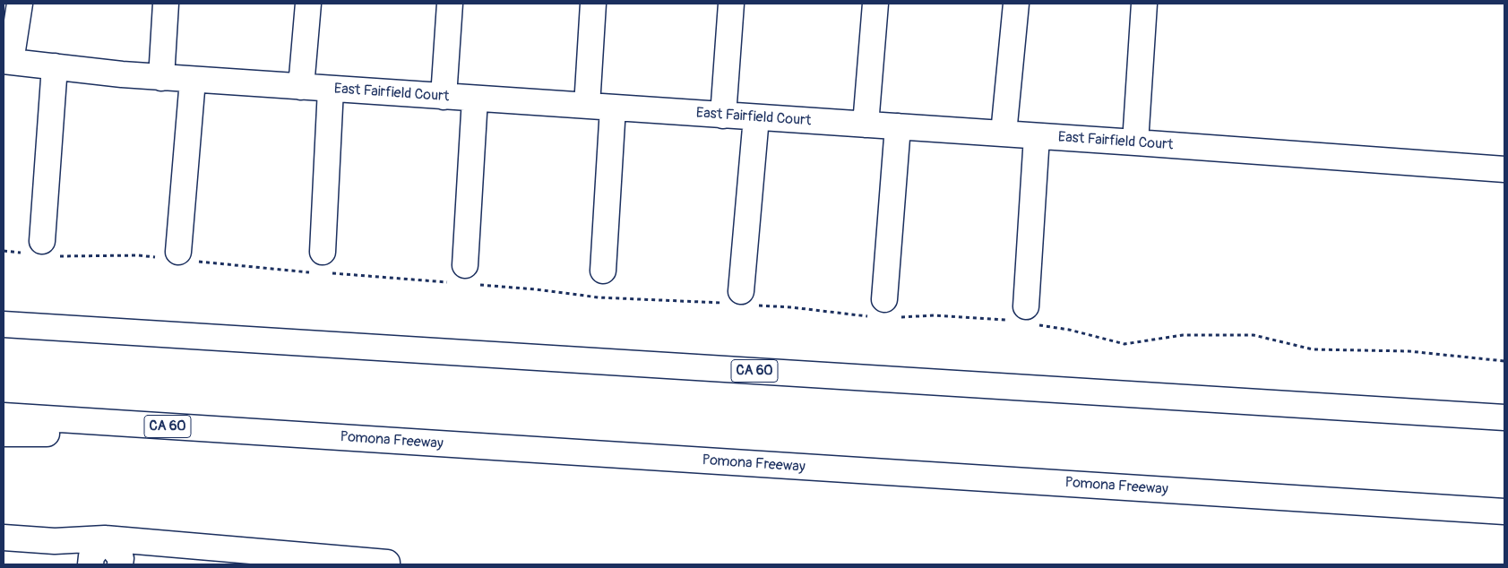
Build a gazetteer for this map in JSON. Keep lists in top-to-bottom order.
{
  "streets": {
    "main road": ["East Fairfield Court", "CA 60", "Pomona Freeway"]
  }
}
